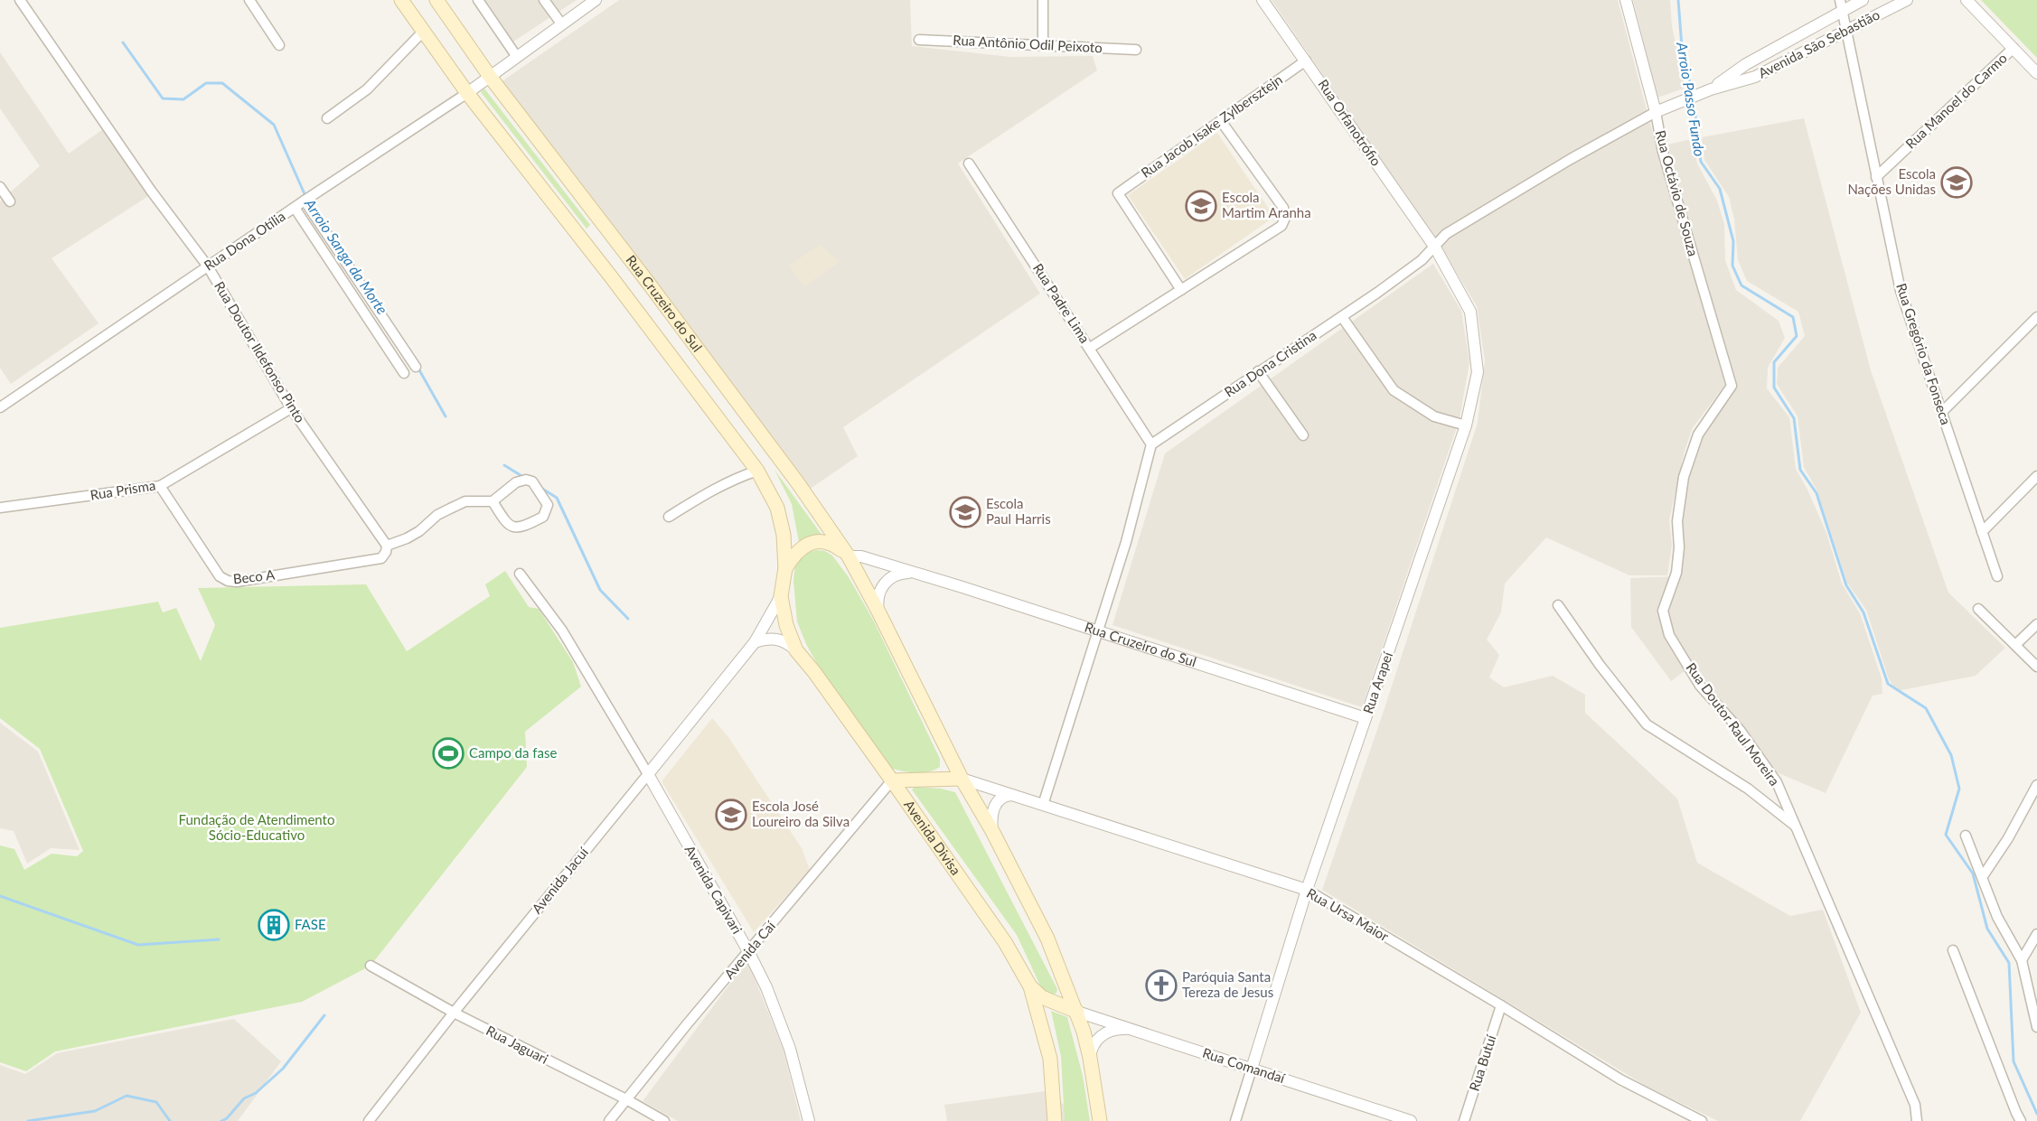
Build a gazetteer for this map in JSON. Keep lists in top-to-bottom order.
{
  "streets": {
    "main road": ["Rua Cruzeiro do Sul", "Avenida Divisa"],
    "street": [
      "Rua Antônio Odil Peixoto",
      "Avenida São Sebastião",
      "Rua Manoel do Carmo",
      "Rua Orfanotrófio",
      "Rua Jacob Isake Zylbersztejn",
      "Rua Octávio de Souza",
      "Rua Dona Otília",
      "Rua Padre Lima",
      "Rua Doutor Ildefonso Pinto",
      "Rua Gregório da Fonseca",
      "Rua Dona Cristina",
      "Rua Prisma",
      "Beco A",
      "Rua Arapeí",
      "Rua Doutor Raul Moreira",
      "Avenida Jacuí",
      "Avenida Capivari",
      "Rua Ursa Maior",
      "Avenida Caí",
      "Rua Jaguari",
      "Rua Butuí",
      "Rua Comandaí"
    ]
  },
  "crossings": [
    ["Avenida São Sebastião", "Rua Gregório da Fonseca"],
    ["Avenida São Sebastião", "Rua Dona Cristina"],
    ["Rua Manoel do Carmo", "Rua Gregório da Fonseca"],
    ["Rua Orfanotrófio", "Rua Jacob Isake Zylbersztejn"],
    ["Rua Orfanotrófio", "Rua Dona Cristina"],
    ["Rua Orfanotrófio", "Rua Arapeí"],
    ["Rua Octávio de Souza", "Rua Dona Cristina"],
    ["Rua Octávio de Souza", "Rua Doutor Raul Moreira"],
    ["Rua Dona Otília", "Rua Cruzeiro do Sul"],
    ["Rua Dona Otília", "Rua Doutor Ildefonso Pinto"],
    ["Rua Padre Lima", "Rua Dona Cristina"],
    ["Rua Cruzeiro do Sul", "Rua Arapeí"],
    ["Rua Cruzeiro do Sul", "Avenida Divisa"],
    ["Rua Doutor Ildefonso Pinto", "Rua Prisma"],
    ["Rua Doutor Ildefonso Pinto", "Beco A"],
    ["Rua Dona Cristina", "Rua Arapeí"],
    ["Rua Prisma", "Beco A"],
    ["Rua Arapeí", "Rua Ursa Maior"],
    ["Rua Arapeí", "Rua Comandaí"],
    ["Avenida Divisa", "Avenida Jacuí"],
    ["Avenida Divisa", "Avenida Caí"],
    ["Avenida Jacuí", "Avenida Capivari"],
    ["Avenida Jacuí", "Rua Jaguari"],
    ["Avenida Capivari", "Avenida Caí"],
    ["Rua Ursa Maior", "Rua Butuí"],
    ["Avenida Caí", "Rua Jaguari"]
  ],
  "water": ["Arroio Passo Fundo", "Arroio Sanga da Morte"],
  "parks": ["Fundação de Atendimento Sócio-Educativo"],
  "places": {
    "school or university": [
      "Escola Nações Unidas",
      "Escola Martim Aranha",
      "Escola Paul Harris",
      "Escola José Loureiro da Silva"
    ],
    "sports": ["Campo da fase"],
    "building": ["FASE"],
    "church": ["Paróquia Santa Tereza de Jesus"]
  }
}
